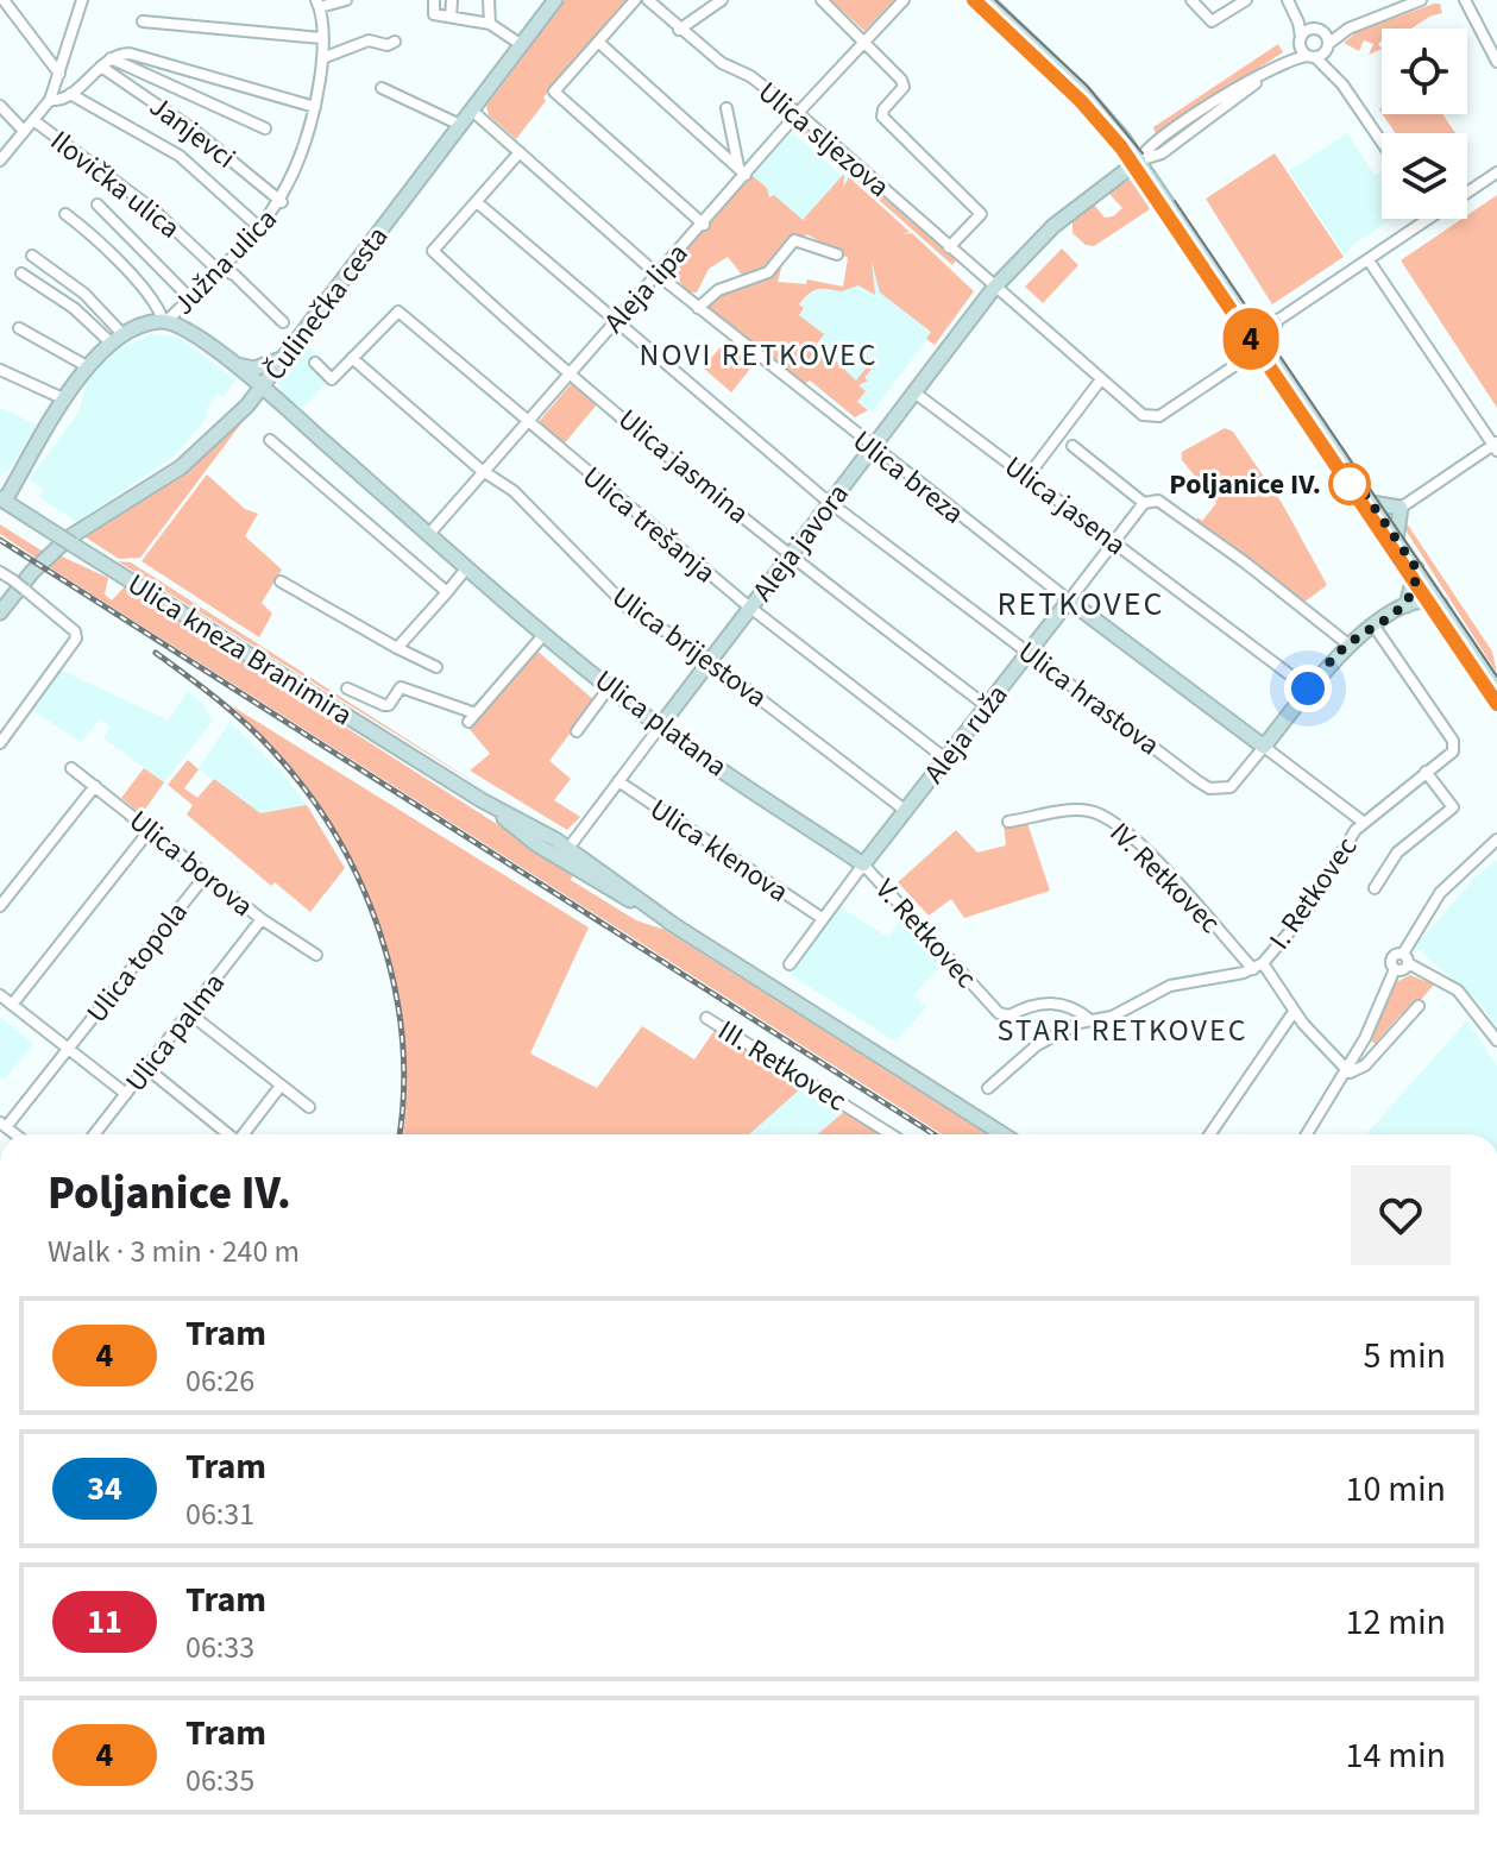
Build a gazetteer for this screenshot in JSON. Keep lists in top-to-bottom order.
{
  "streets": {
    "main road": [
      "Južna ulica",
      "Čulinečka cesta",
      "Ulica breza",
      "Aleja javora",
      "Ulica kneza Branimira",
      "Ulica platana",
      "Aleja ruža"
    ],
    "street": [
      "Janjevci",
      "Ulica sljezova",
      "Ilovička ulica",
      "Aleja lipa",
      "Ulica jasmina",
      "Ulica jasena",
      "Ulica trešanja",
      "Ulica brijestova",
      "Ulica hrastova",
      "Ulica klenova",
      "Ulica borova",
      "IV. Retkovec",
      "I. Retkovec",
      "V. Retkovec",
      "Ulica topola",
      "Ulica palma",
      "III. Retkovec"
    ]
  },
  "crossings": [
    ["Janjevci", "Južna ulica"],
    ["Ulica sljezova", "Aleja lipa"],
    ["Ulica sljezova", "Aleja javora"],
    ["Ilovička ulica", "Južna ulica"],
    ["Južna ulica", "Čulinečka cesta"],
    ["Južna ulica", "Ulica kneza Branimira"],
    ["Aleja lipa", "Ulica jasmina"],
    ["Aleja lipa", "Ulica breza"],
    ["Aleja lipa", "Ulica trešanja"],
    ["Aleja lipa", "Ulica brijestova"],
    ["Aleja lipa", "Ulica hrastova"],
    ["Aleja lipa", "Ulica platana"],
    ["Čulinečka cesta", "Ulica breza"],
    ["Čulinečka cesta", "Ulica platana"],
    ["Ulica jasmina", "Aleja javora"],
    ["Ulica jasmina", "Ulica hrastova"],
    ["Ulica jasmina", "Aleja ruža"],
    ["Ulica breza", "Aleja javora"],
    ["Ulica breza", "Ulica hrastova"],
    ["Ulica breza", "Aleja ruža"],
    ["Ulica breza", "I. Retkovec"],
    ["Ulica jasena", "Aleja javora"],
    ["Ulica jasena", "Aleja ruža"],
    ["Ulica trešanja", "Aleja javora"],
    ["Ulica trešanja", "Ulica brijestova"],
    ["Ulica trešanja", "Aleja ruža"],
    ["Aleja javora", "Ulica brijestova"],
    ["Aleja javora", "Ulica kneza Branimira"],
    ["Aleja javora", "Ulica hrastova"],
    ["Aleja javora", "Ulica platana"],
    ["Aleja javora", "Ulica klenova"],
    ["Ulica brijestova", "Aleja ruža"],
    ["Ulica hrastova", "Aleja ruža"],
    ["Ulica platana", "Aleja ruža"],
    ["Ulica platana", "V. Retkovec"],
    ["Aleja ruža", "Ulica klenova"],
    ["Aleja ruža", "V. Retkovec"],
    ["Ulica borova", "Ulica topola"],
    ["Ulica borova", "Ulica palma"],
    ["IV. Retkovec", "I. Retkovec"],
    ["I. Retkovec", "V. Retkovec"]
  ],
  "districts": ["NOVI RETKOVEC", "RETKOVEC", "STARI RETKOVEC"],
  "places": ["Poljanice IV."],
  "lines": ["tram line 4"],
  "page": {
    "on_map": "4",
    "heading": ["Poljanice IV.", "Walk · 3 min · 240 m"],
    "list": [
      {
        "mark": "4",
        "name": "Tram",
        "note": "06:26",
        "value": "5 min"
      },
      {
        "mark": "34",
        "name": "Tram",
        "note": "06:31",
        "value": "10 min"
      },
      {
        "mark": "11",
        "name": "Tram",
        "note": "06:33",
        "value": "12 min"
      },
      {
        "mark": "4",
        "name": "Tram",
        "note": "06:35",
        "value": "14 min"
      }
    ]
  }
}
